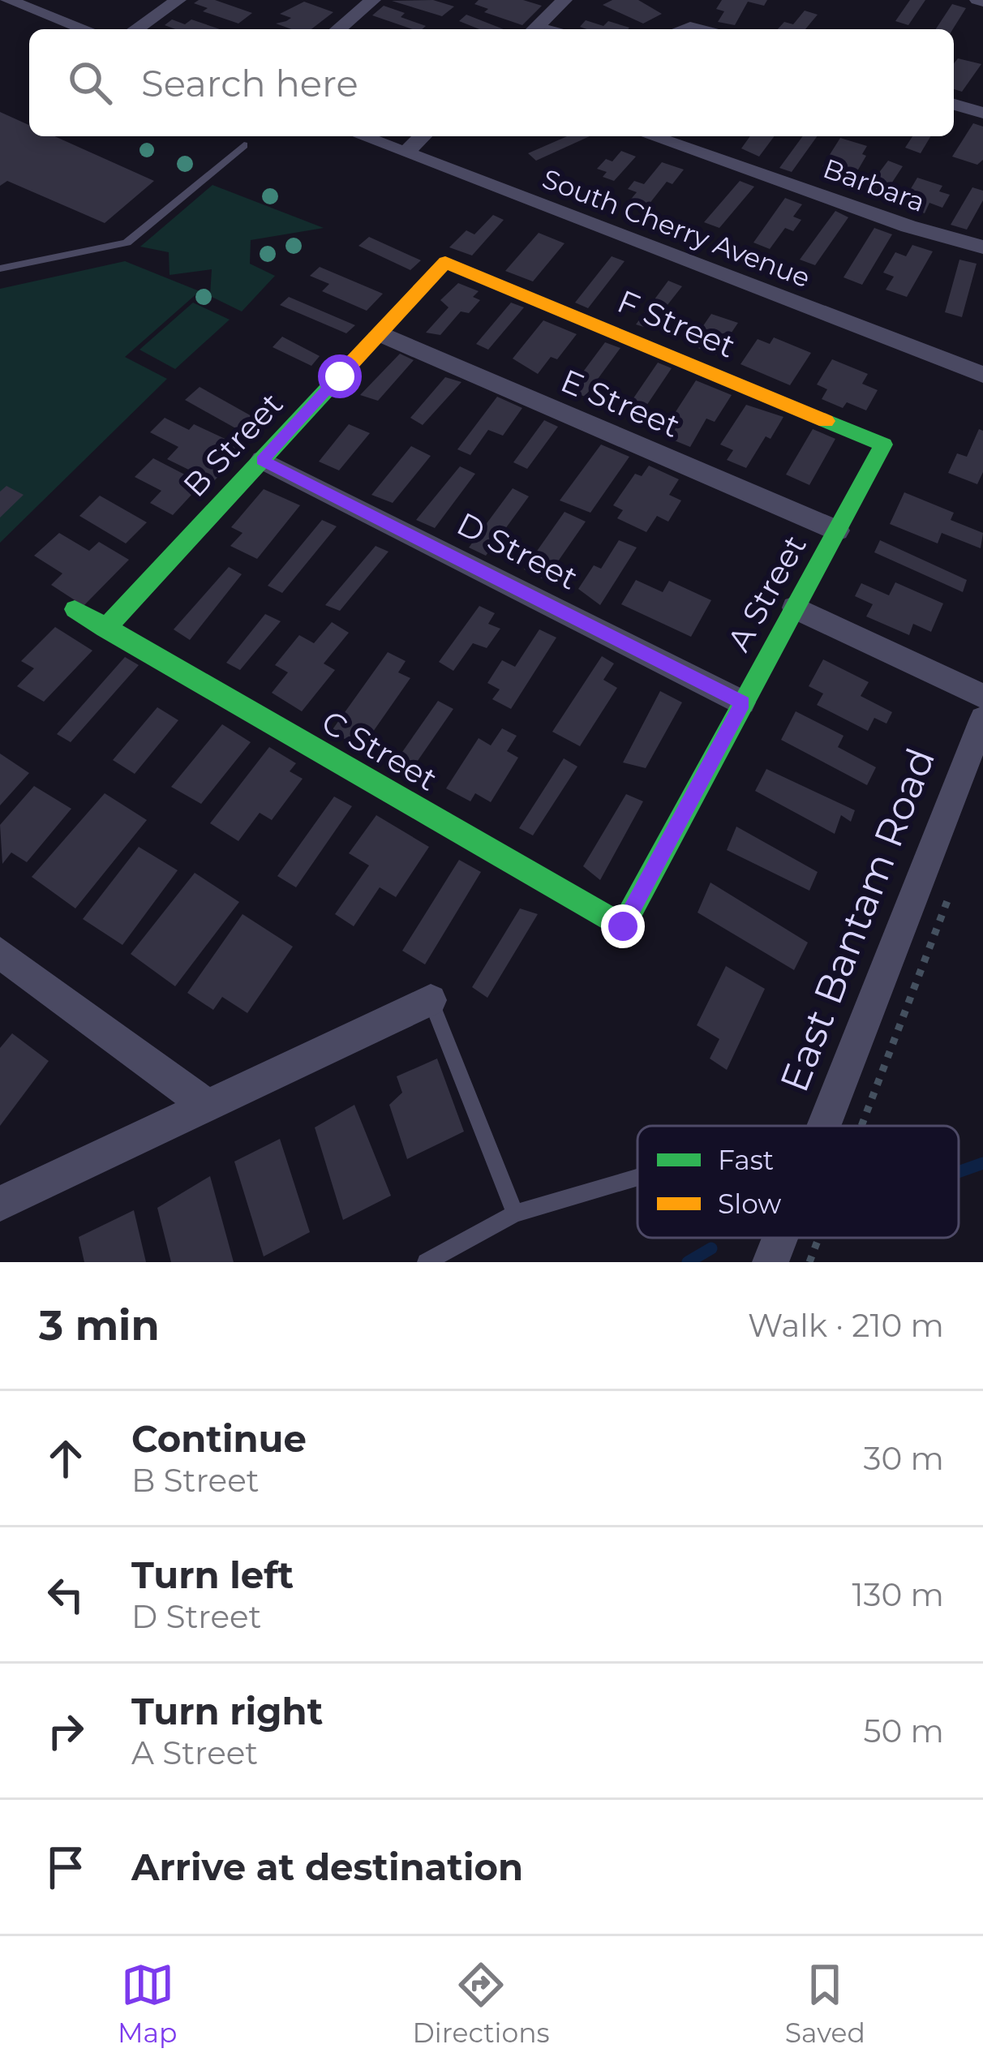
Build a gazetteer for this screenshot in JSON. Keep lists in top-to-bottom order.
{
  "streets": {
    "street": [
      "Barbara",
      "South Cherry Avenue",
      "F Street",
      "E Street",
      "B Street",
      "D Street",
      "A Street",
      "C Street",
      "East Bantam Road"
    ]
  },
  "crossings": [
    ["F Street", "B Street"],
    ["F Street", "A Street"],
    ["E Street", "B Street"],
    ["E Street", "A Street"],
    ["B Street", "D Street"],
    ["B Street", "C Street"],
    ["D Street", "A Street"],
    ["A Street", "C Street"]
  ],
  "legend": ["Fast", "Slow"],
  "page": {
    "search": "Search here",
    "heading": ["3 min", "Walk · 210 m"],
    "list": [
      ["Continue", "B Street", "30 m"],
      ["Turn left", "D Street", "130 m"],
      ["Turn right", "A Street", "50 m"],
      "Arrive at destination"
    ],
    "nav": ["Map", "Directions", "Saved"]
  }
}
